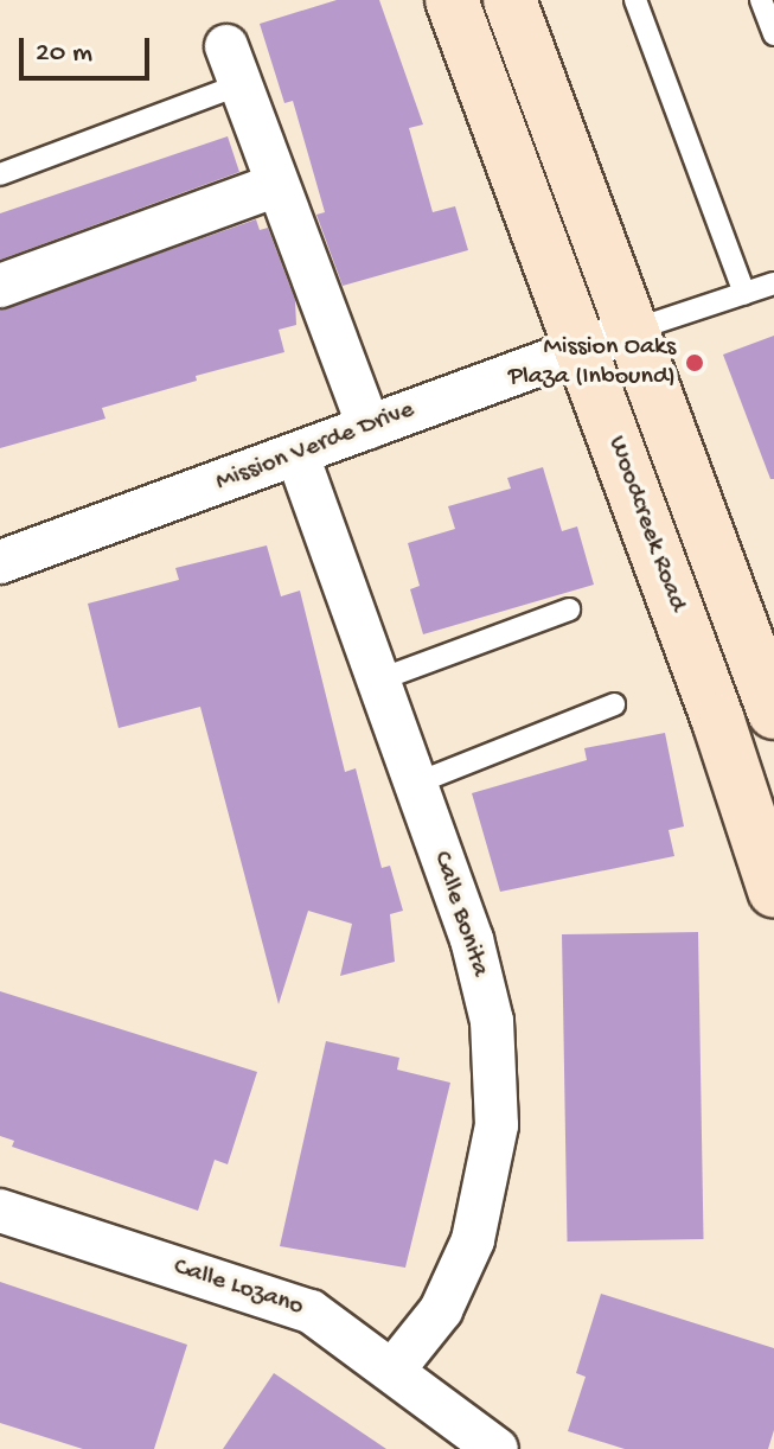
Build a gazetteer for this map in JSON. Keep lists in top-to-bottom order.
{
  "streets": {
    "main road": ["Woodcreek Road"],
    "street": ["Mission Verde Drive", "Calle Bonita", "Calle Lozano"]
  },
  "crossings": [
    ["Mission Verde Drive", "Woodcreek Road"],
    ["Mission Verde Drive", "Calle Bonita"],
    ["Calle Bonita", "Calle Lozano"]
  ],
  "places": ["Mission Oaks Plaza (Inbound)"],
  "scale_bar": "20 m"
}
